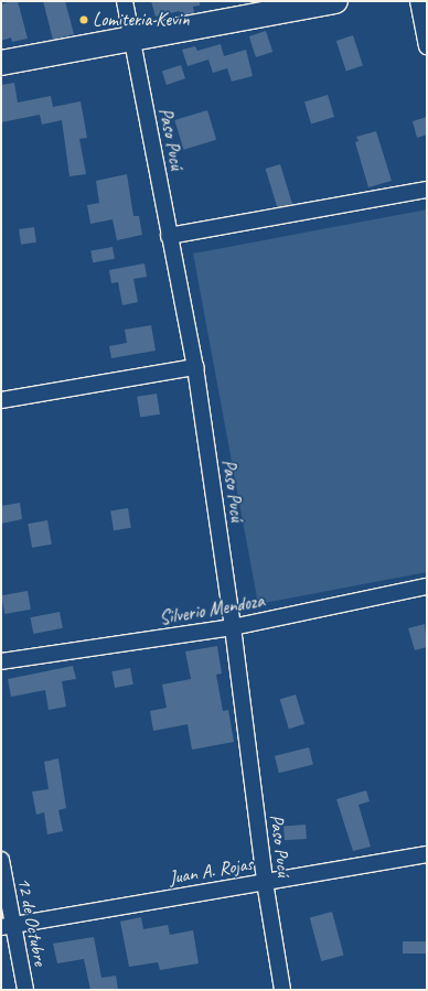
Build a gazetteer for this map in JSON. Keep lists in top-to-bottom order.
{
  "streets": {
    "street": [
      "Paso Pucú",
      "Silverio Mendoza",
      "Juan A. Rojas",
      "12 de Octubre"
    ]
  },
  "crossings": [
    ["Paso Pucú", "Silverio Mendoza"],
    ["Paso Pucú", "Juan A. Rojas"],
    ["Juan A. Rojas", "12 de Octubre"]
  ],
  "places": ["Lomiteria Kevin"]
}
